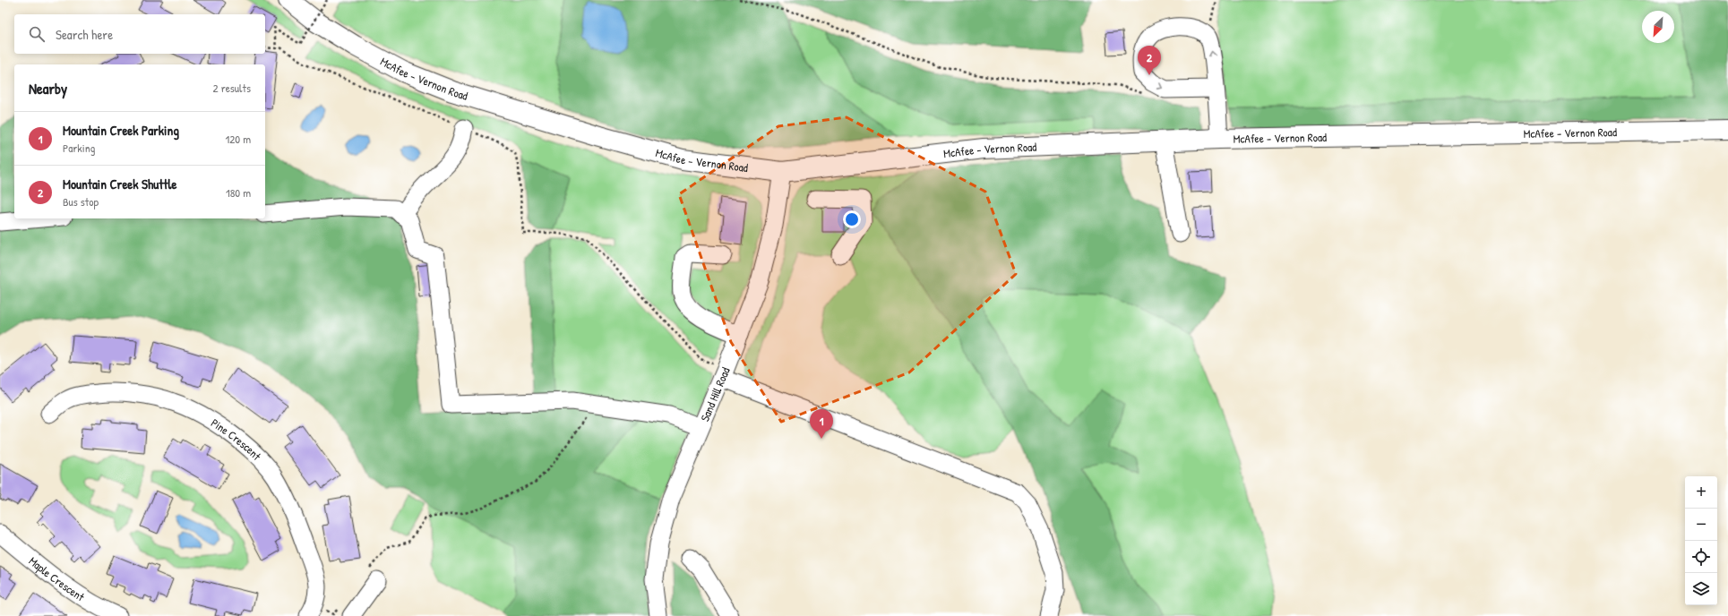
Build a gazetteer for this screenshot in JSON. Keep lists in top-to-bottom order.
{
  "streets": {
    "main road": ["McAfee - Vernon Road"],
    "street": ["Sand Hill Road", "Pine Crescent", "Maple Crescent"]
  },
  "crossings": [
    ["McAfee - Vernon Road", "Sand Hill Road"]
  ],
  "north": "bottom left",
  "page": {
    "search": "Search here",
    "pins": ["2", "1"],
    "heading": ["Nearby", "2 results"],
    "list": [
      {
        "mark": "1",
        "name": "Mountain Creek Parking",
        "note": "Parking",
        "value": "120 m"
      },
      {
        "mark": "2",
        "name": "Mountain Creek Shuttle",
        "note": "Bus stop",
        "value": "180 m"
      }
    ],
    "map_buttons": ["+", "−"]
  }
}
